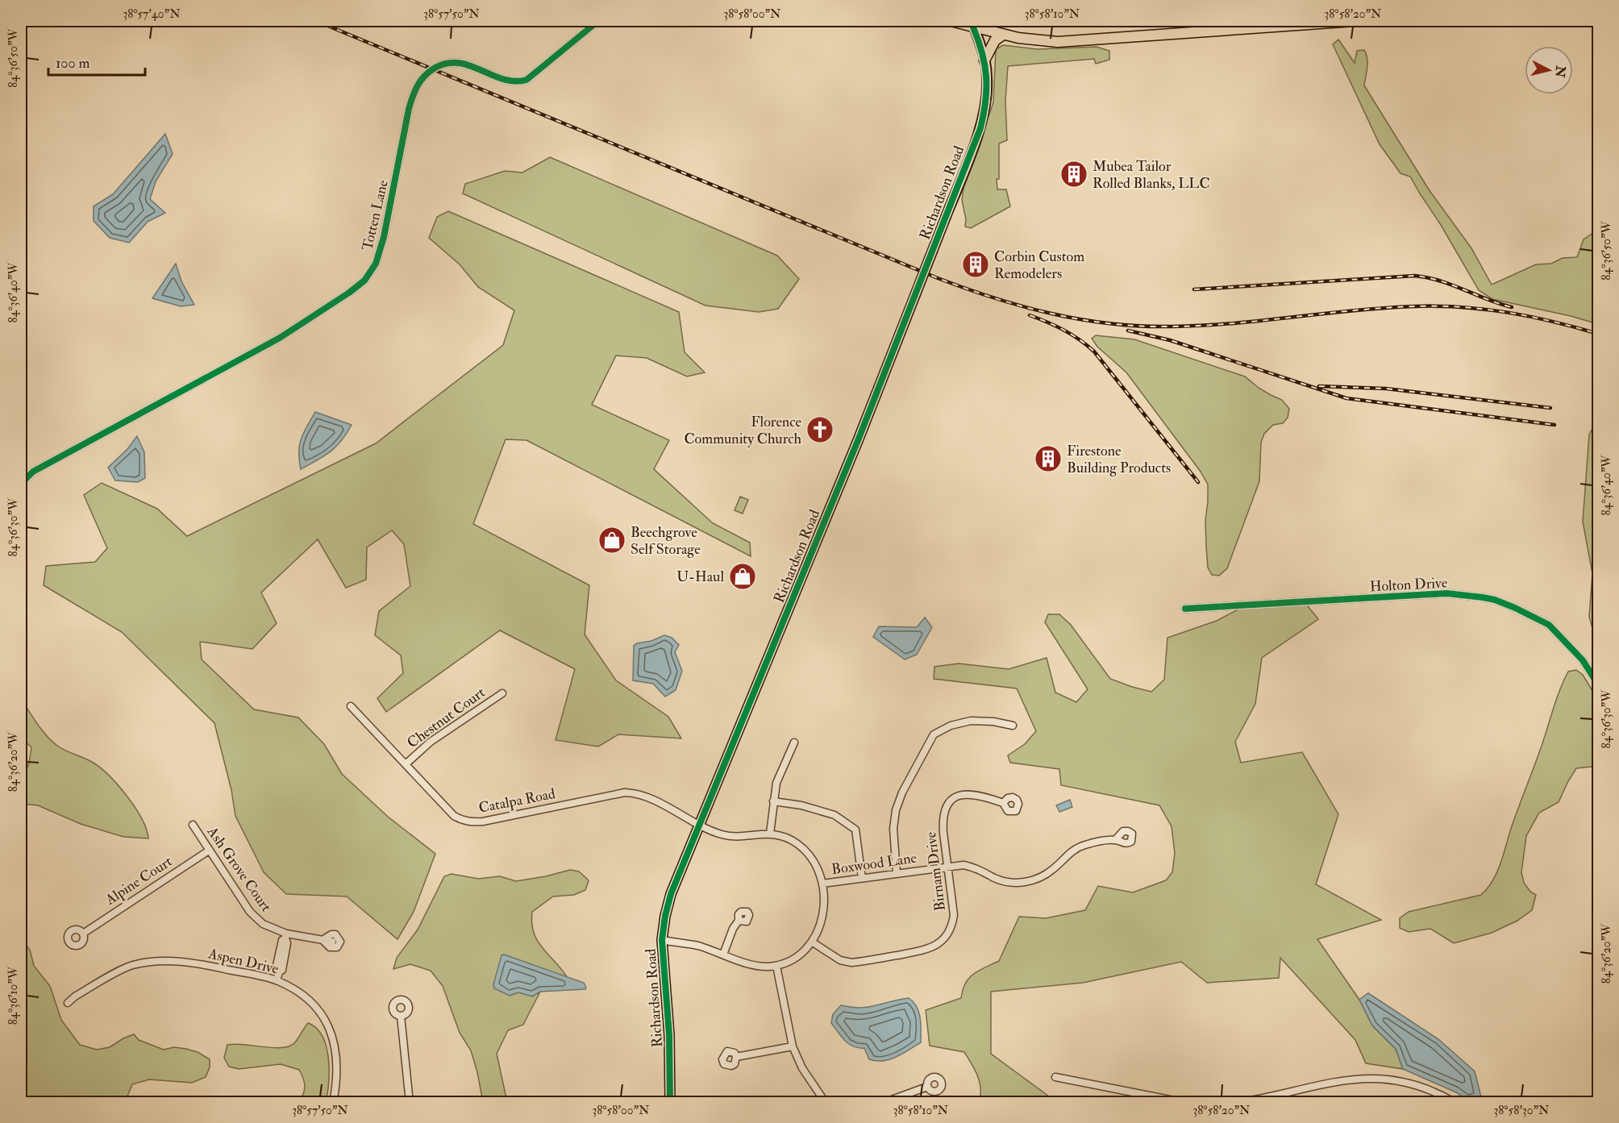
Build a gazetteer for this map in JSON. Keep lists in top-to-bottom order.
{
  "streets": {
    "street": [
      "Richardson Road",
      "Totten Lane",
      "Holton Drive",
      "Chestnut Court",
      "Catalpa Road",
      "Boxwood Lane",
      "Ash Grove Court",
      "Birnam Drive",
      "Alpine Court",
      "Aspen Drive"
    ]
  },
  "crossings": [
    ["Richardson Road", "Catalpa Road"],
    ["Richardson Road", "Boxwood Lane"],
    ["Richardson Road", "Birnam Drive"],
    ["Chestnut Court", "Catalpa Road"],
    ["Catalpa Road", "Boxwood Lane"],
    ["Catalpa Road", "Birnam Drive"],
    ["Boxwood Lane", "Birnam Drive"],
    ["Ash Grove Court", "Alpine Court"]
  ],
  "places": {
    "building": ["Mubea Tailor Rolled Blanks, LLC", "Corbin Custom Remodelers", "Firestone Building Products"],
    "church": ["Florence Community Church"],
    "shop": ["Beechgrove Self Storage", "U-Haul"]
  },
  "scale_bar": "100 m",
  "north": "right",
  "coordinates": [
    "38°57'40\"N",
    "38°57'50\"N",
    "38°58'00\"N",
    "38°58'10\"N",
    "38°58'20\"N",
    "84°36'50\"W",
    "84°36'40\"W",
    "84°36'30\"W",
    "84°36'20\"W",
    "84°36'10\"W",
    "38°58'30\"N"
  ]
}
